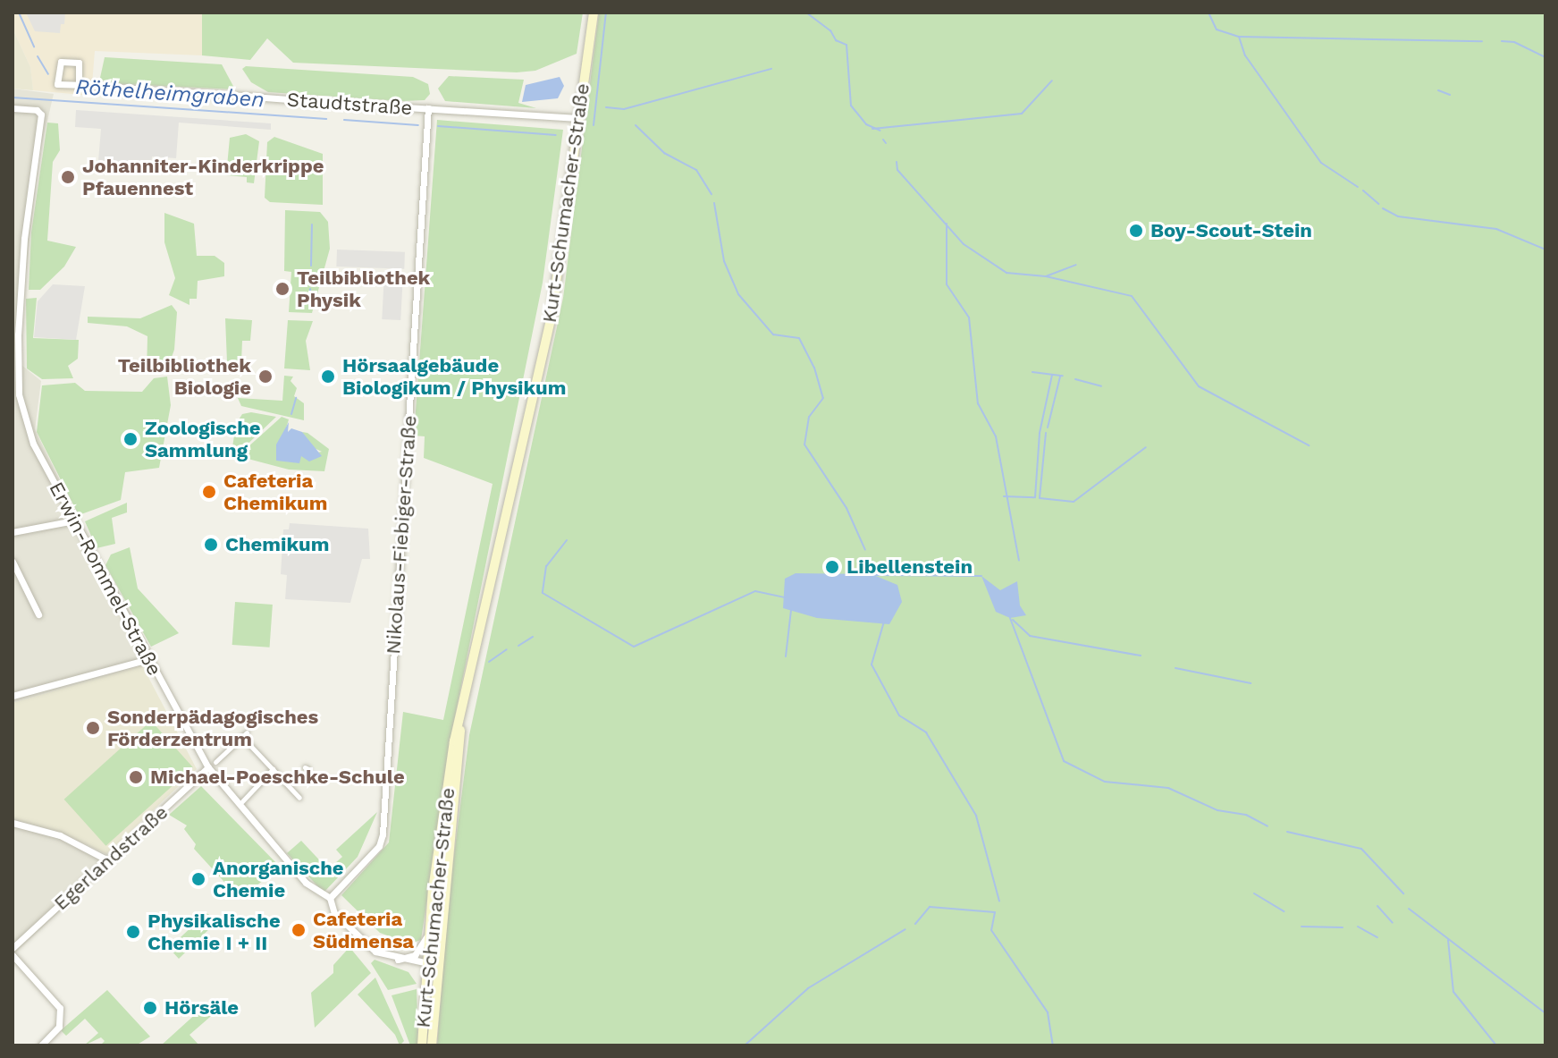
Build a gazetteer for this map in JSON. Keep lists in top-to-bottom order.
{
  "streets": {
    "main road": ["Kurt-Schumacher-Straße"],
    "street": [
      "Staudtstraße",
      "Nikolaus-Fiebiger-Straße",
      "Erwin-Rommel-Straße",
      "Egerlandstraße"
    ]
  },
  "crossings": [
    ["Staudtstraße", "Kurt-Schumacher-Straße"],
    ["Staudtstraße", "Nikolaus-Fiebiger-Straße"],
    ["Kurt-Schumacher-Straße", "Erwin-Rommel-Straße"],
    ["Nikolaus-Fiebiger-Straße", "Erwin-Rommel-Straße"],
    ["Erwin-Rommel-Straße", "Egerlandstraße"]
  ],
  "water": ["Röthelheimgraben"],
  "places": [
    "Johanniter-Kinderkrippe Pfauennest",
    "Boy-Scout-Stein",
    "Teilbibliothek Physik",
    "Teilbibliothek Biologie",
    "Hörsaalgebäude Biologikum / Physikum",
    "Zoologische Sammlung",
    "Cafeteria Chemikum",
    "Chemikum",
    "Libellenstein",
    "Sonderpädagogisches Förderzentrum",
    "Michael-Poeschke-Schule",
    "Anorganische Chemie",
    "Cafeteria Südmensa",
    "Physikalische Chemie I + II",
    "Hörsäle"
  ]
}
